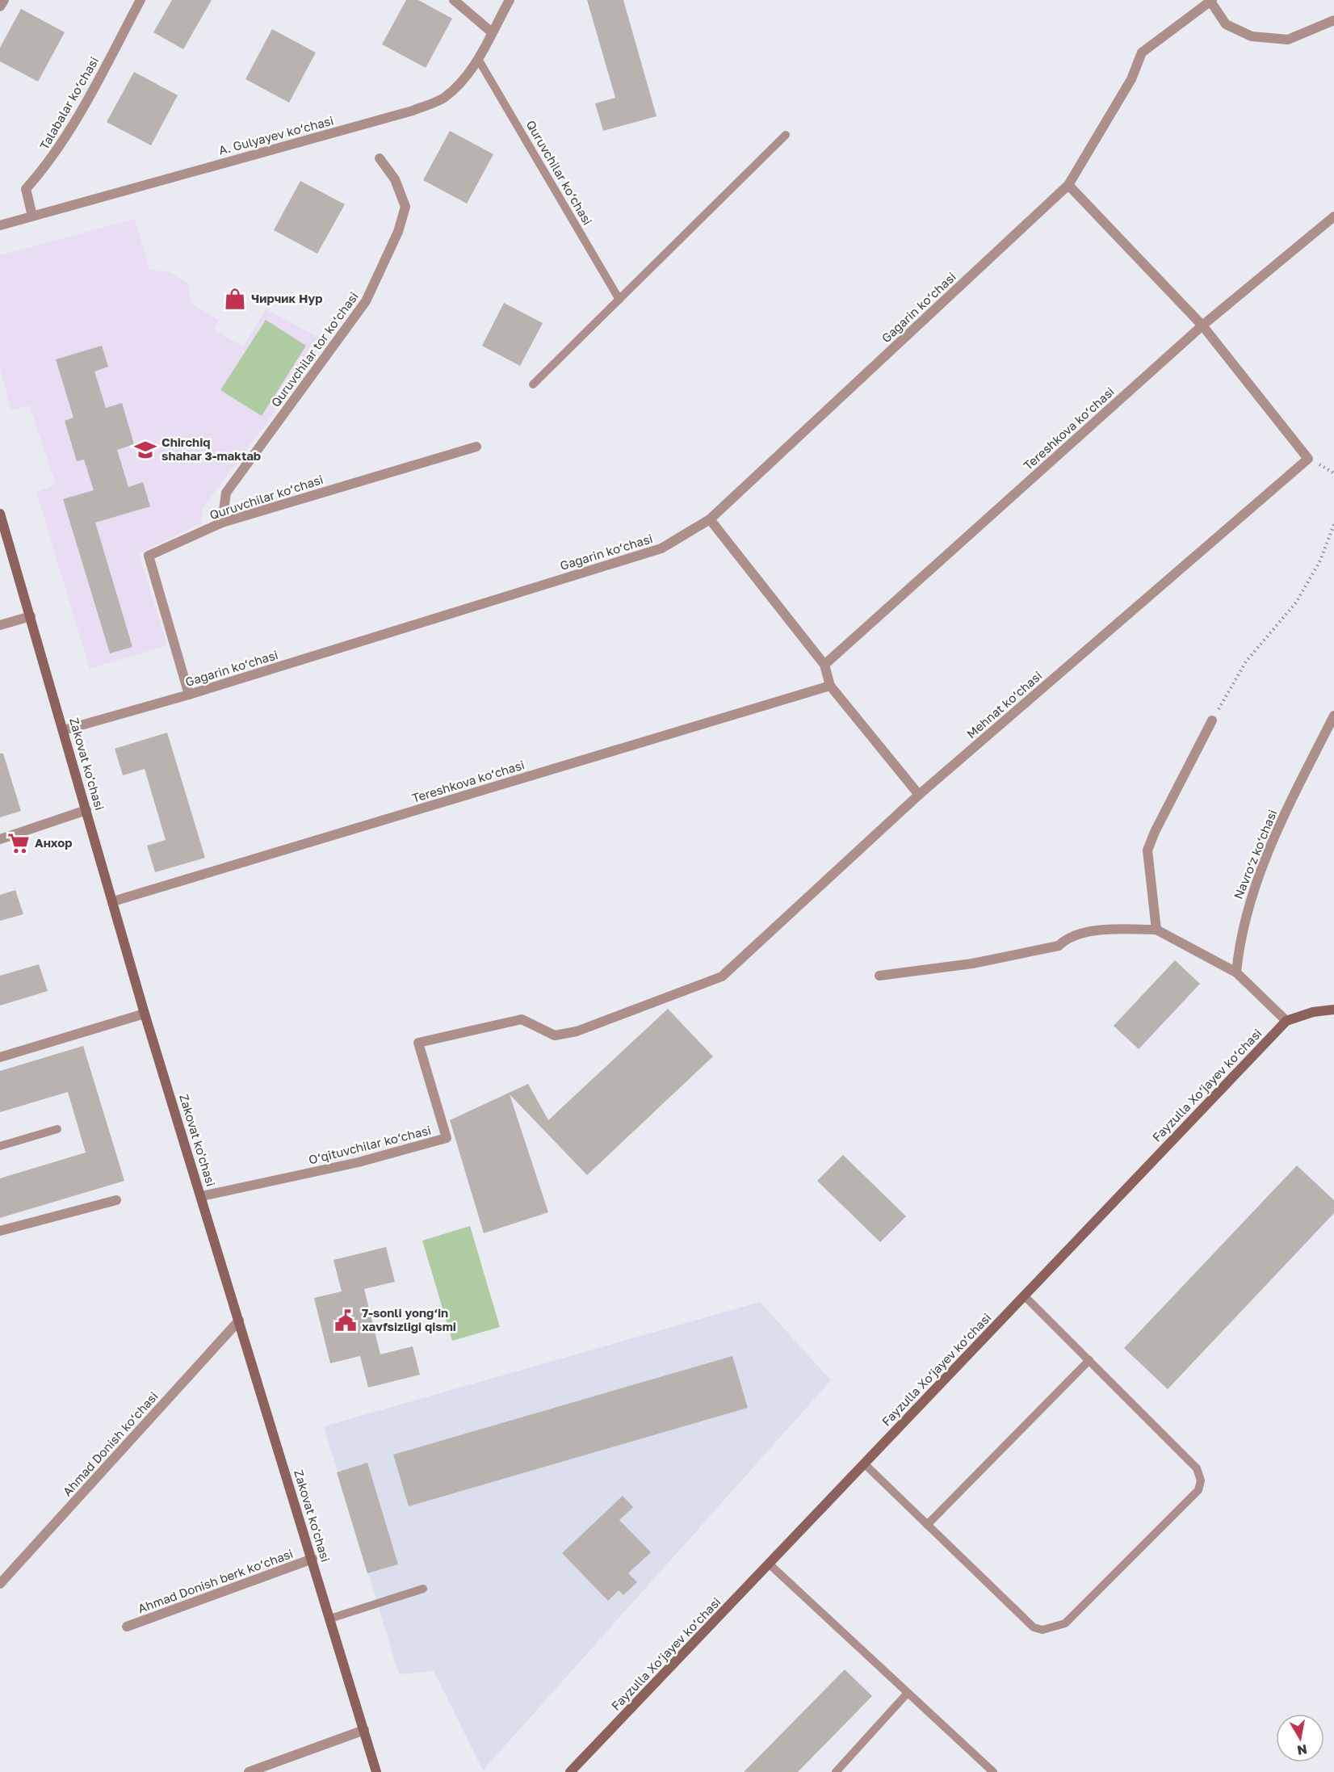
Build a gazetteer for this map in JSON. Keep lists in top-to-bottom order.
{
  "streets": {
    "main road": ["Zakovat ko'chasi", "Fayzulla Xo‘jayev ko‘chasi"],
    "street": [
      "Talabalar ko‘chasi",
      "A. Gulyayev ko‘chasi",
      "Quruvchilar ko‘chasi",
      "Gagarin ko‘chasi",
      "Quruvchilar tor ko‘chasi",
      "Tereshkova ko‘chasi",
      "Mehnat ko‘chasi",
      "Navro‘z ko‘chasi",
      "O‘qituvchilar ko‘chasi",
      "Ahmad Donish ko‘chasi",
      "Ahmad Donish berk ko‘chasi"
    ]
  },
  "crossings": [
    ["Talabalar ko‘chasi", "A. Gulyayev ko‘chasi"],
    ["A. Gulyayev ko‘chasi", "Quruvchilar ko‘chasi"],
    ["Quruvchilar ko‘chasi", "Gagarin ko‘chasi"],
    ["Quruvchilar ko‘chasi", "Quruvchilar tor ko‘chasi"],
    ["Gagarin ko‘chasi", "Zakovat ko'chasi"],
    ["Tereshkova ko‘chasi", "Mehnat ko‘chasi"],
    ["Tereshkova ko‘chasi", "Zakovat ko'chasi"],
    ["Mehnat ko‘chasi", "O‘qituvchilar ko‘chasi"],
    ["Zakovat ko'chasi", "O‘qituvchilar ko‘chasi"],
    ["Zakovat ko'chasi", "Ahmad Donish ko‘chasi"],
    ["Zakovat ko'chasi", "Ahmad Donish berk ko‘chasi"]
  ],
  "places": {
    "shop": ["Чирчик Нур"],
    "school or university": ["Chirchiq shahar 3-maktab"],
    "supermarket": ["Анхор"],
    "public building": ["7-sonli yong‘in xavfsizligi qismi"]
  },
  "north": "bottom"
}
